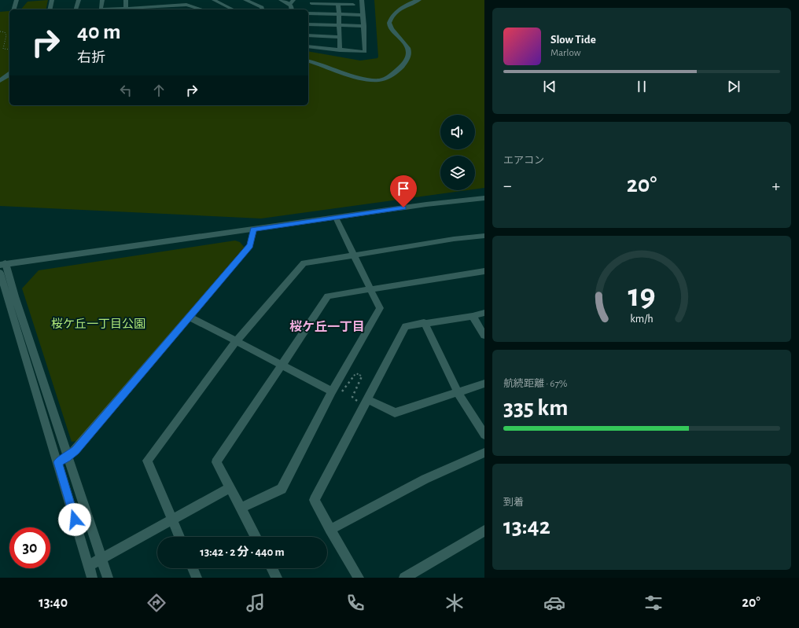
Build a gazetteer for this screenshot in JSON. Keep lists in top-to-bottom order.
{
  "districts": ["桜ケ丘一丁目"],
  "parks": ["桜ケ丘一丁目公園"],
  "page": {
    "turn": ["40 m", "右折"],
    "song": ["Slow Tide", "Marlow"],
    "tile": [
      "エアコン",
      ["航続距離 · 67%", "335 km"],
      ["到着", "13:42"]
    ],
    "heat": ["−", "20°", "+"],
    "limit": "30",
    "trip": "13:42 · 2 分 · 440 m",
    "tabs": ["13:40", "20°"],
    "gauge": ["19", "km/h"]
  }
}
